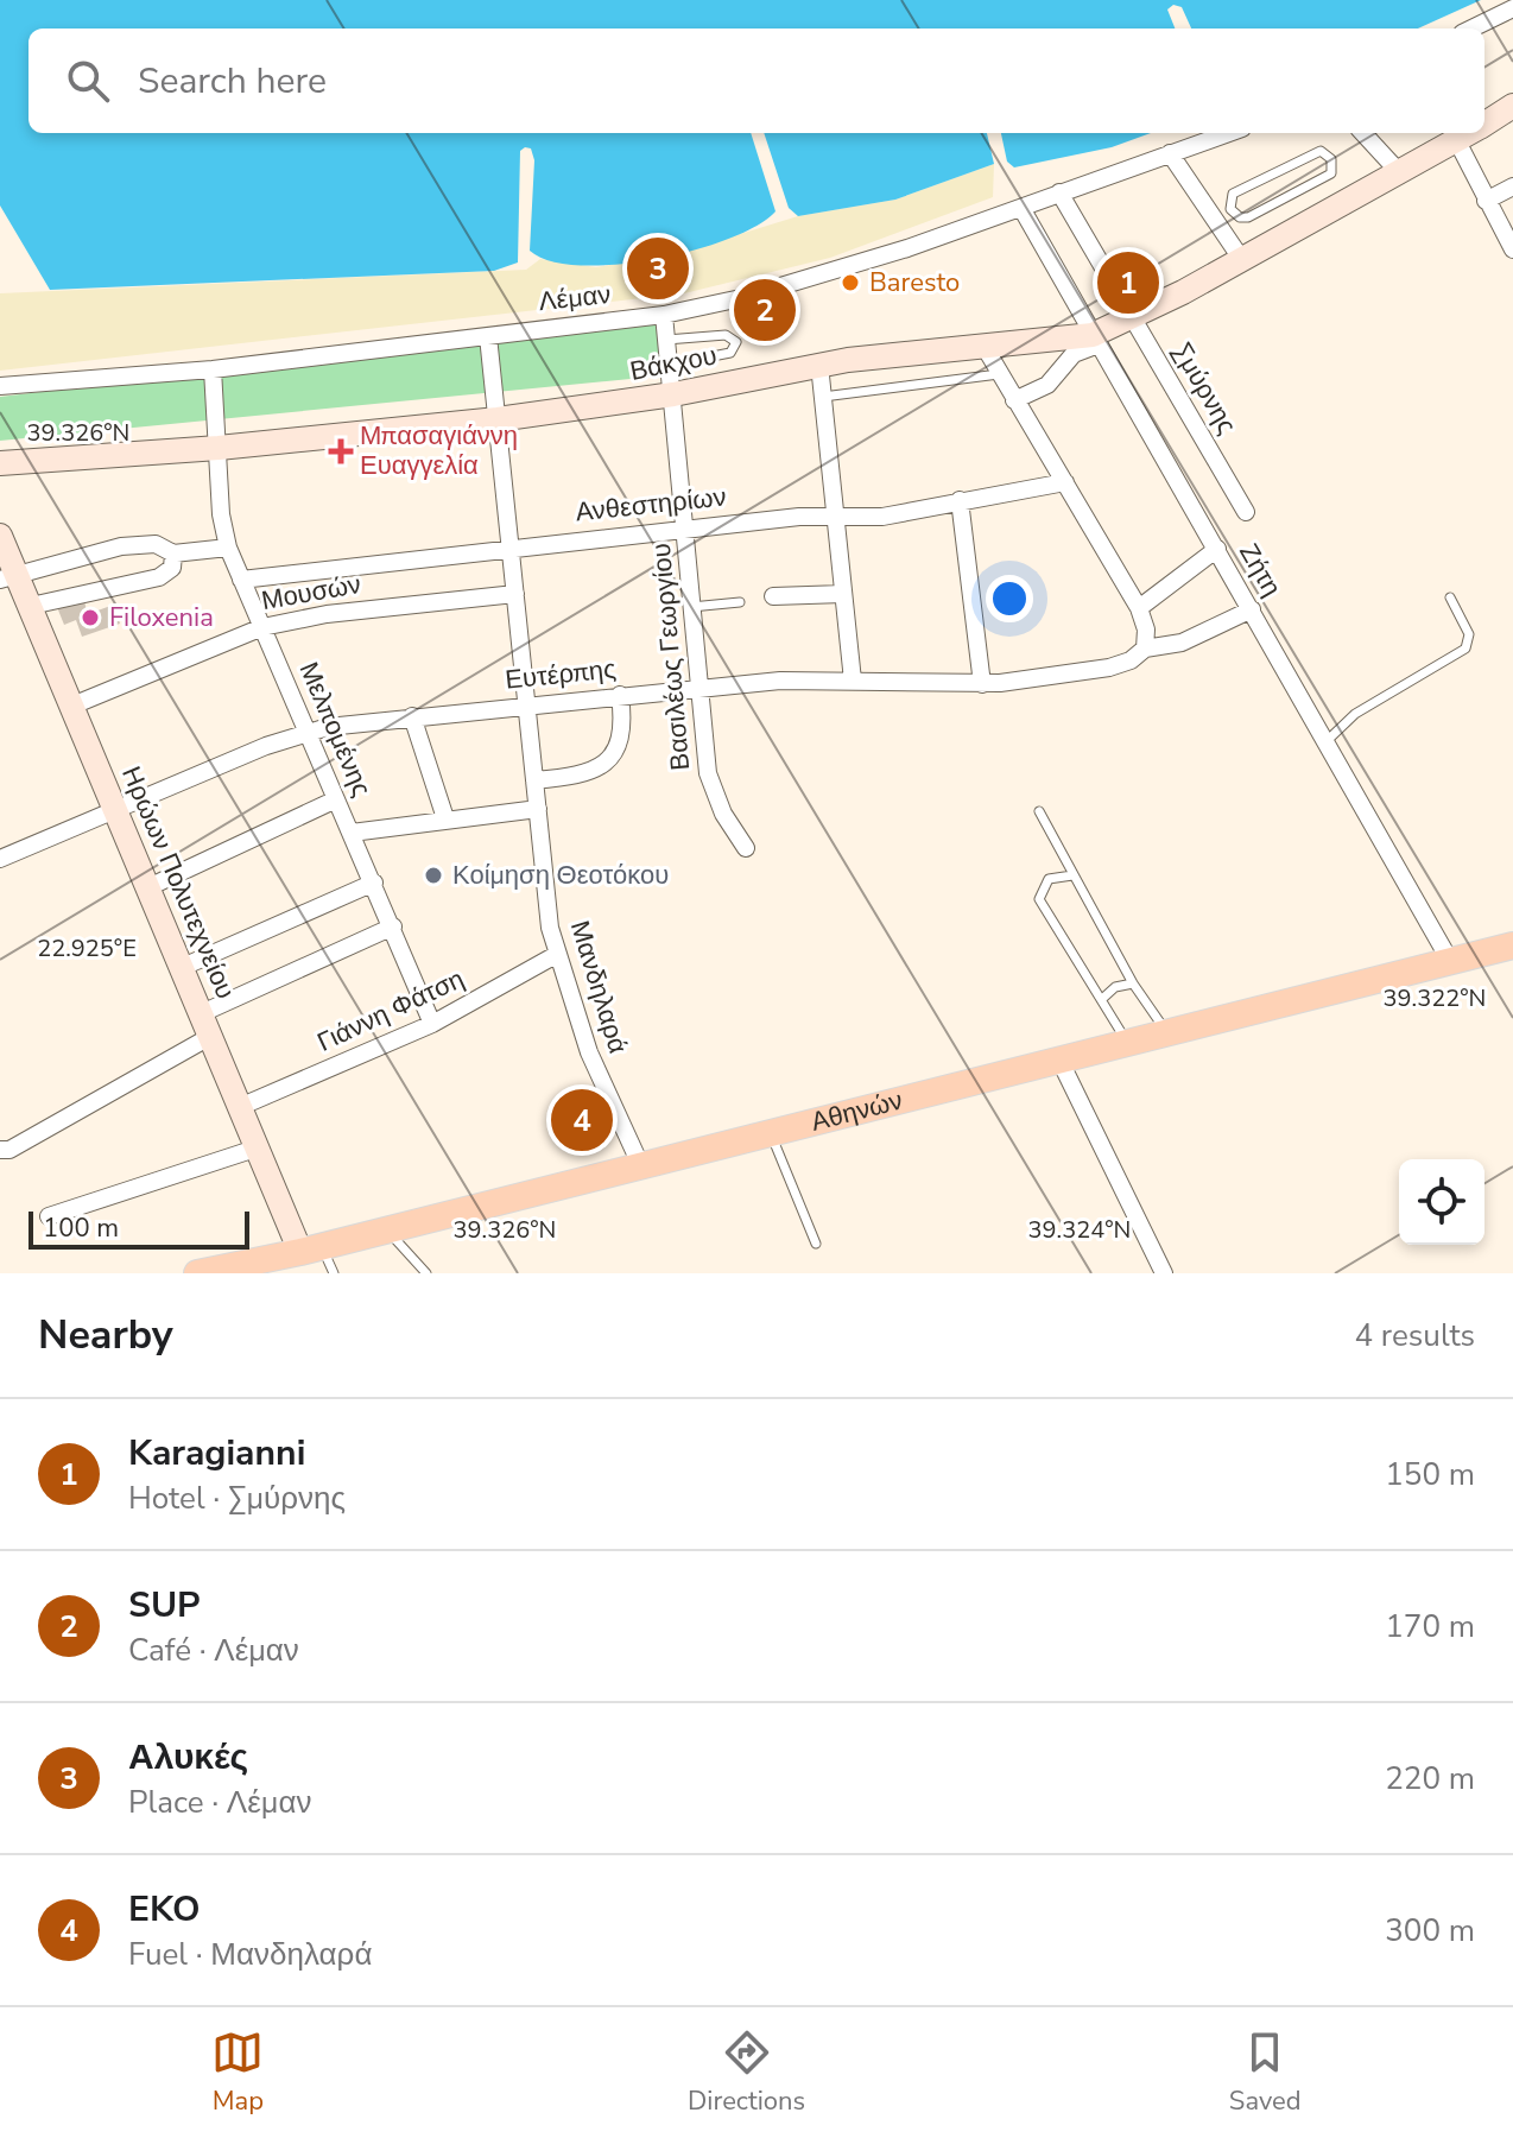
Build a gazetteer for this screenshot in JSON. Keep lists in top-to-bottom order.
{
  "streets": {
    "main road": ["Αθηνών"],
    "street": [
      "Λέμαν",
      "Βάκχου",
      "Σμύρνης",
      "Ανθεστηρίων",
      "Ζήτη",
      "Μουσών",
      "Βασιλέως Γεωργίου",
      "Ευτέρπης",
      "Μελπομένης",
      "Ηρώων Πολυτεχνείου",
      "Μανδηλαρά",
      "Γιάννη Φάτση"
    ]
  },
  "crossings": [
    ["Λέμαν", "Σμύρνης"],
    ["Λέμαν", "Ζήτη"],
    ["Λέμαν", "Βασιλέως Γεωργίου"],
    ["Λέμαν", "Μελπομένης"],
    ["Λέμαν", "Μανδηλαρά"],
    ["Βάκχου", "Σμύρνης"],
    ["Βάκχου", "Ζήτη"],
    ["Βάκχου", "Βασιλέως Γεωργίου"],
    ["Βάκχου", "Μελπομένης"],
    ["Βάκχου", "Μανδηλαρά"],
    ["Ανθεστηρίων", "Βασιλέως Γεωργίου"],
    ["Ανθεστηρίων", "Μελπομένης"],
    ["Ανθεστηρίων", "Μανδηλαρά"],
    ["Ζήτη", "Ευτέρπης"],
    ["Ζήτη", "Αθηνών"],
    ["Μουσών", "Μελπομένης"],
    ["Μουσών", "Ηρώων Πολυτεχνείου"],
    ["Μουσών", "Μανδηλαρά"],
    ["Βασιλέως Γεωργίου", "Ευτέρπης"],
    ["Ευτέρπης", "Μελπομένης"],
    ["Ευτέρπης", "Ηρώων Πολυτεχνείου"],
    ["Ευτέρπης", "Μανδηλαρά"],
    ["Μελπομένης", "Γιάννη Φάτση"],
    ["Ηρώων Πολυτεχνείου", "Γιάννη Φάτση"],
    ["Ηρώων Πολυτεχνείου", "Αθηνών"],
    ["Μανδηλαρά", "Γιάννη Φάτση"],
    ["Μανδηλαρά", "Αθηνών"]
  ],
  "places": {
    "other": ["Baresto", "Filoxenia", "Κοίμηση Θεοτόκου"],
    "health": ["Μπασαγιάννη Ευαγγελία"]
  },
  "scale_bar": "100 m",
  "page": {
    "search": "Search here",
    "pins": [
      "3",
      "1",
      "2",
      "4"
    ],
    "scale": "100 m",
    "heading": ["Nearby", "4 results"],
    "list": [
      {
        "mark": "1",
        "name": "Karagianni",
        "note": "Hotel · Σμύρνης",
        "value": "150 m"
      },
      {
        "mark": "2",
        "name": "SUP",
        "note": "Café · Λέμαν",
        "value": "170 m"
      },
      {
        "mark": "3",
        "name": "Αλυκές",
        "note": "Place · Λέμαν",
        "value": "220 m"
      },
      {
        "mark": "4",
        "name": "EKO",
        "note": "Fuel · Μανδηλαρά",
        "value": "300 m"
      }
    ],
    "nav": ["Map", "Directions", "Saved"]
  },
  "coordinates": [
    "39.326°N",
    "22.925°E",
    "39.322°N",
    "39.324°N"
  ]
}
